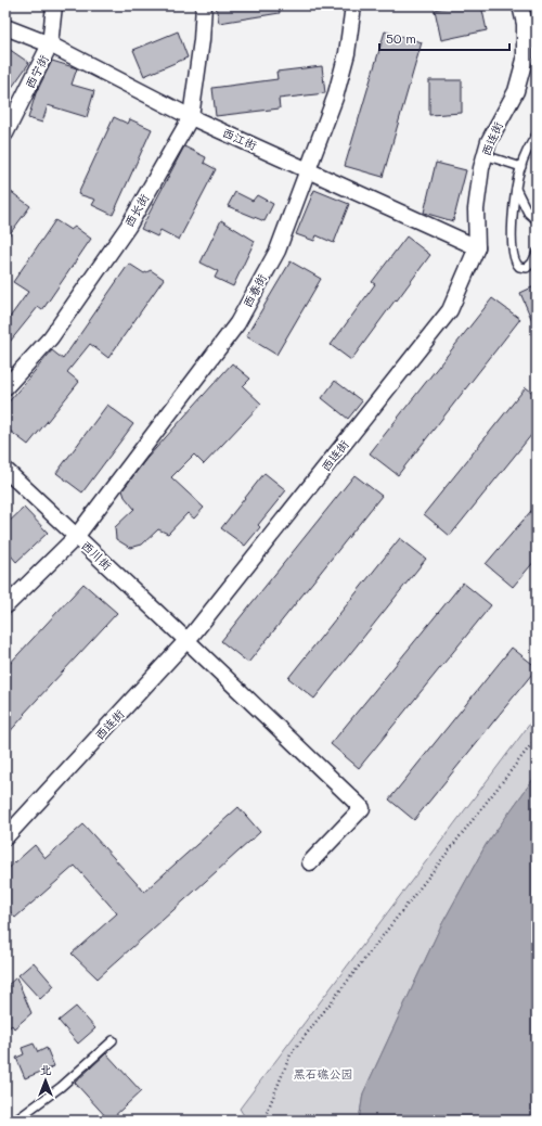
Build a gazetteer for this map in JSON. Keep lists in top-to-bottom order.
{
  "streets": {
    "street": [
      "西宁街",
      "西江街",
      "西连街",
      "西长街",
      "西春街",
      "西川街"
    ]
  },
  "crossings": [
    ["西宁街", "西江街"],
    ["西江街", "西连街"],
    ["西江街", "西长街"],
    ["西江街", "西春街"],
    ["西连街", "西川街"],
    ["西春街", "西川街"]
  ],
  "parks": ["黑石礁公园"],
  "scale_bar": "50 m",
  "north": "top"
}
